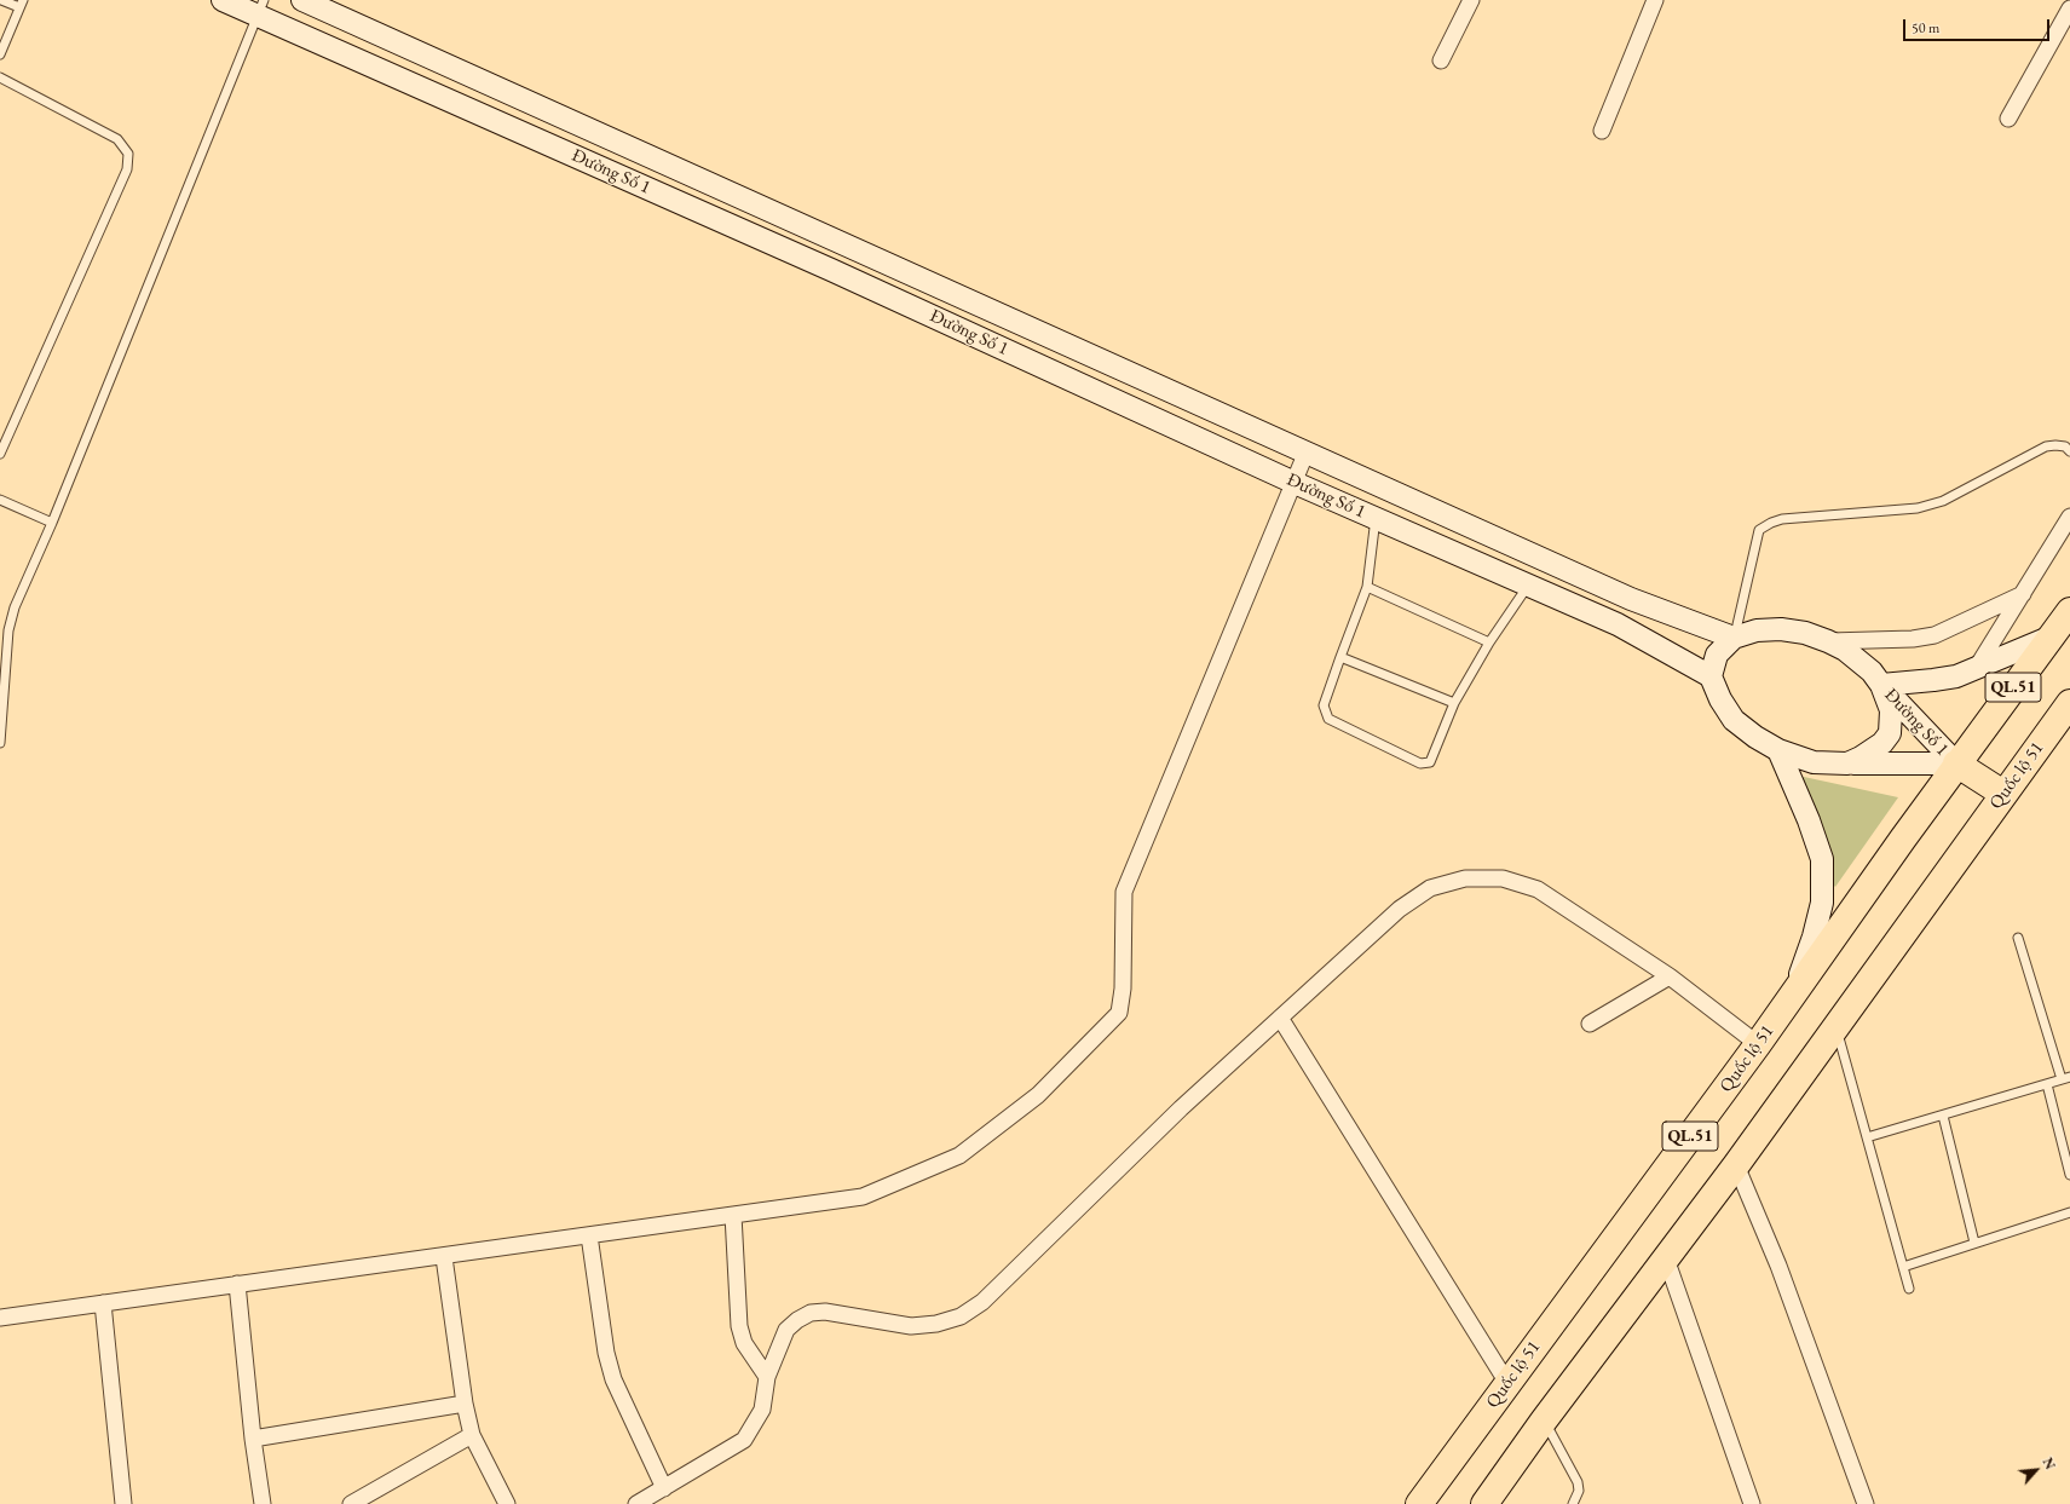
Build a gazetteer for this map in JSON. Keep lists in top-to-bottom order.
{
  "streets": {
    "highway": ["QL.51", "Quốc lộ 51"],
    "street": ["Đường Số 1"]
  },
  "crossings": [
    ["Đường Số 1", "Quốc lộ 51"]
  ],
  "scale_bar": "50 m",
  "north": "top right"
}
